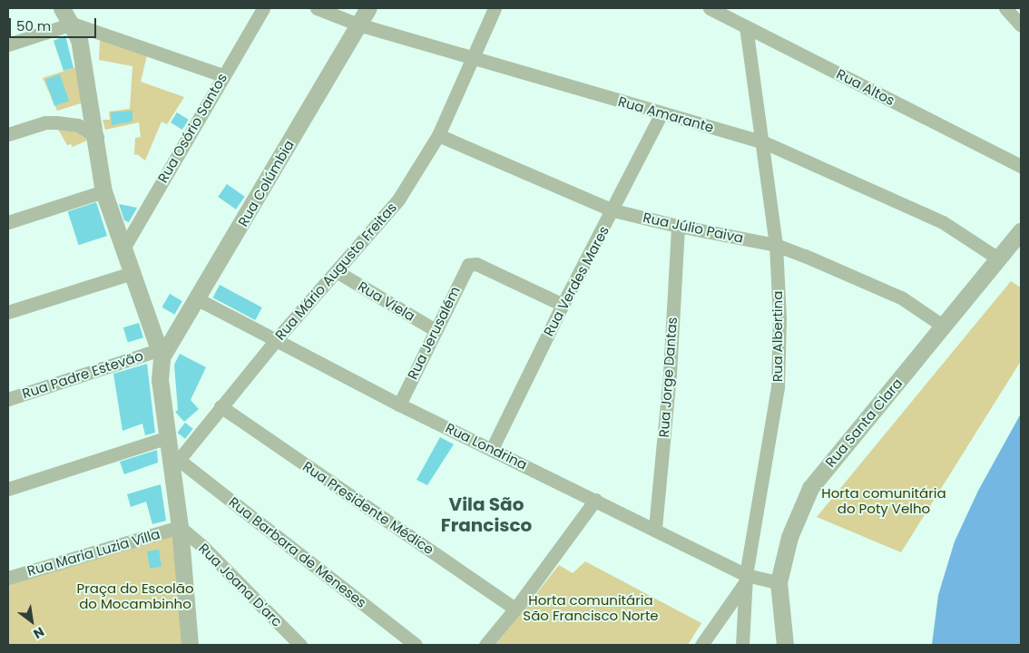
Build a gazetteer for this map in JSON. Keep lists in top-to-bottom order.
{
  "streets": {
    "street": [
      "Rua Altos",
      "Rua Amarante",
      "Rua Osório Santos",
      "Rua Colúmbia",
      "Rua Júlio Paiva",
      "Rua Mário Augusto Freitas",
      "Rua Verdes Mares",
      "Rua Viela",
      "Rua Jerusalém",
      "Rua Albertina",
      "Rua Padre Estevão",
      "Rua Jorge Dantas",
      "Rua Santa Clara",
      "Rua Londrina",
      "Rua Presidente Médice",
      "Rua Maria Luzia Vílla",
      "Rua Barbara de Meneses",
      "Rua Joana D'arc"
    ]
  },
  "crossings": [
    ["Rua Altos", "Rua Albertina"],
    ["Rua Amarante", "Rua Colúmbia"],
    ["Rua Amarante", "Rua Mário Augusto Freitas"],
    ["Rua Amarante", "Rua Verdes Mares"],
    ["Rua Amarante", "Rua Albertina"],
    ["Rua Amarante", "Rua Santa Clara"],
    ["Rua Colúmbia", "Rua Padre Estevão"],
    ["Rua Colúmbia", "Rua Londrina"],
    ["Rua Júlio Paiva", "Rua Mário Augusto Freitas"],
    ["Rua Júlio Paiva", "Rua Verdes Mares"],
    ["Rua Júlio Paiva", "Rua Albertina"],
    ["Rua Júlio Paiva", "Rua Jorge Dantas"],
    ["Rua Júlio Paiva", "Rua Santa Clara"],
    ["Rua Mário Augusto Freitas", "Rua Viela"],
    ["Rua Mário Augusto Freitas", "Rua Londrina"],
    ["Rua Mário Augusto Freitas", "Rua Presidente Médice"],
    ["Rua Mário Augusto Freitas", "Rua Barbara de Meneses"],
    ["Rua Verdes Mares", "Rua Jerusalém"],
    ["Rua Verdes Mares", "Rua Londrina"],
    ["Rua Viela", "Rua Jerusalém"],
    ["Rua Jerusalém", "Rua Londrina"],
    ["Rua Albertina", "Rua Londrina"],
    ["Rua Jorge Dantas", "Rua Londrina"],
    ["Rua Santa Clara", "Rua Londrina"],
    ["Rua Maria Luzia Vílla", "Rua Joana D'arc"]
  ],
  "districts": ["Vila São Francisco"],
  "parks": ["Horta comunitária do Poty Velho", "Praça do Escolão do Mocambinho", "Horta comunitária São Francisco Norte"],
  "scale_bar": "50 m",
  "north": "bottom right"
}
